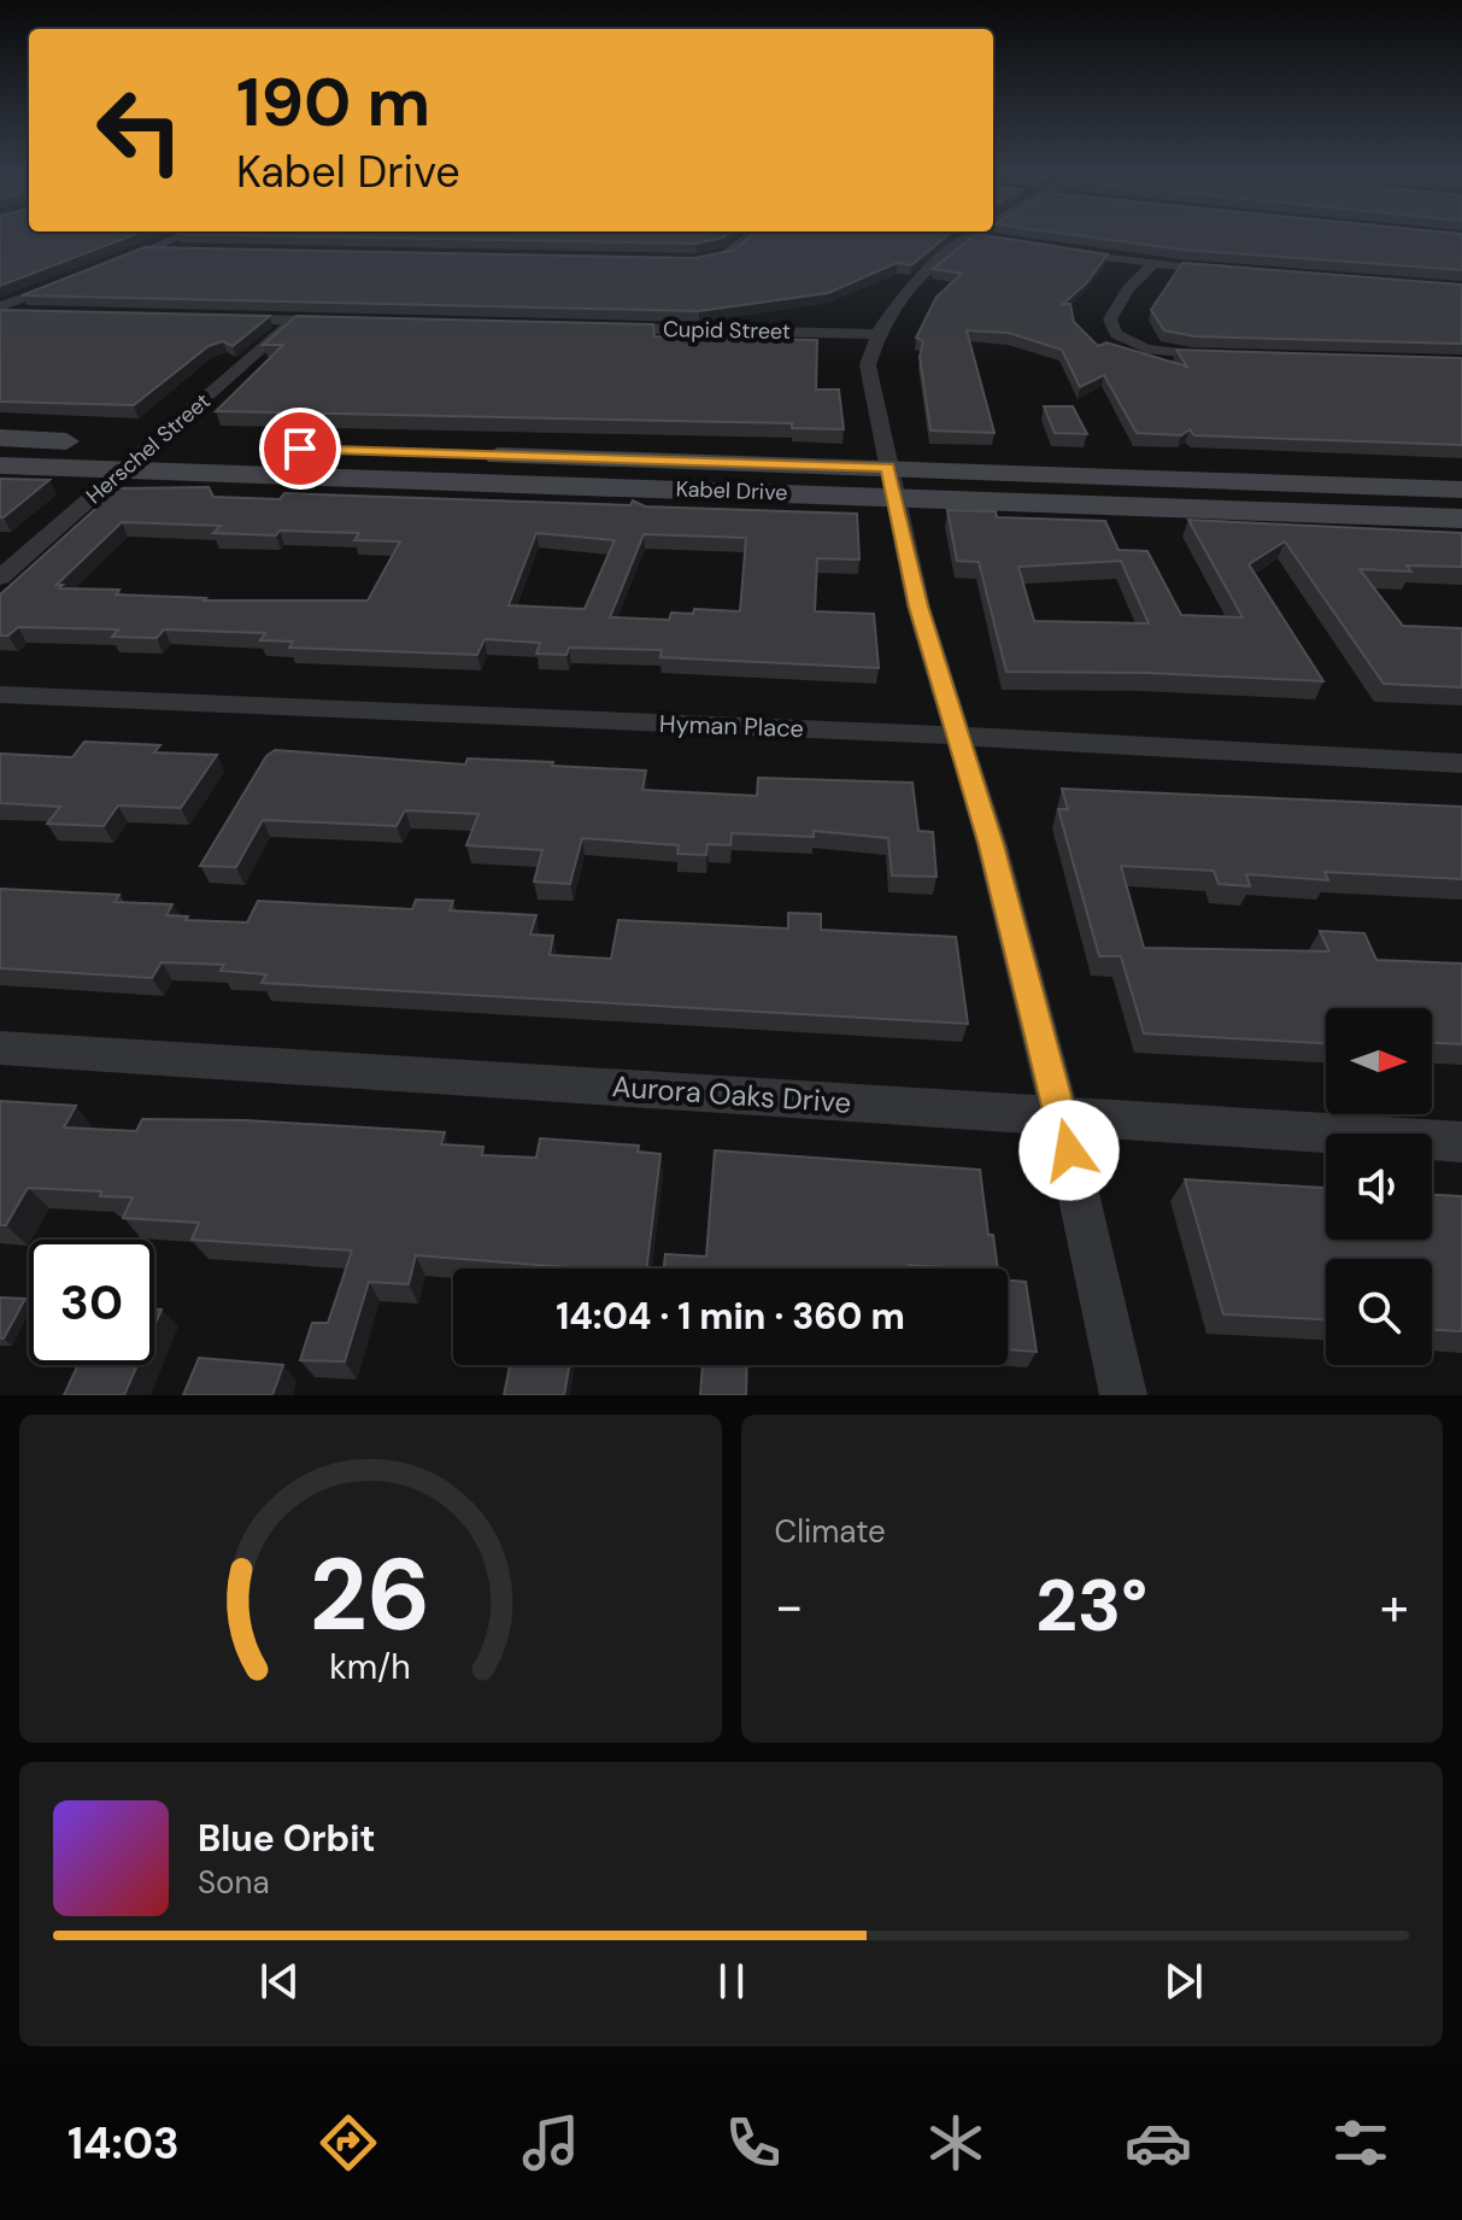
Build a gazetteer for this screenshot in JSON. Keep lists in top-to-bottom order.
{
  "streets": {
    "street": [
      "Cupid Street",
      "Herschel Street",
      "Kabel Drive",
      "Hyman Place",
      "Aurora Oaks Drive"
    ]
  },
  "crossings": [
    ["Herschel Street", "Kabel Drive"]
  ],
  "north": "right",
  "page": {
    "turn": ["190 m", "Kabel Drive"],
    "limit": "30",
    "trip": "14:04 · 1 min · 360 m",
    "tile": "Climate",
    "heat": ["−", "23°", "+"],
    "song": ["Blue Orbit", "Sona"],
    "tabs": "14:03",
    "gauge": ["26", "km/h"]
  }
}
